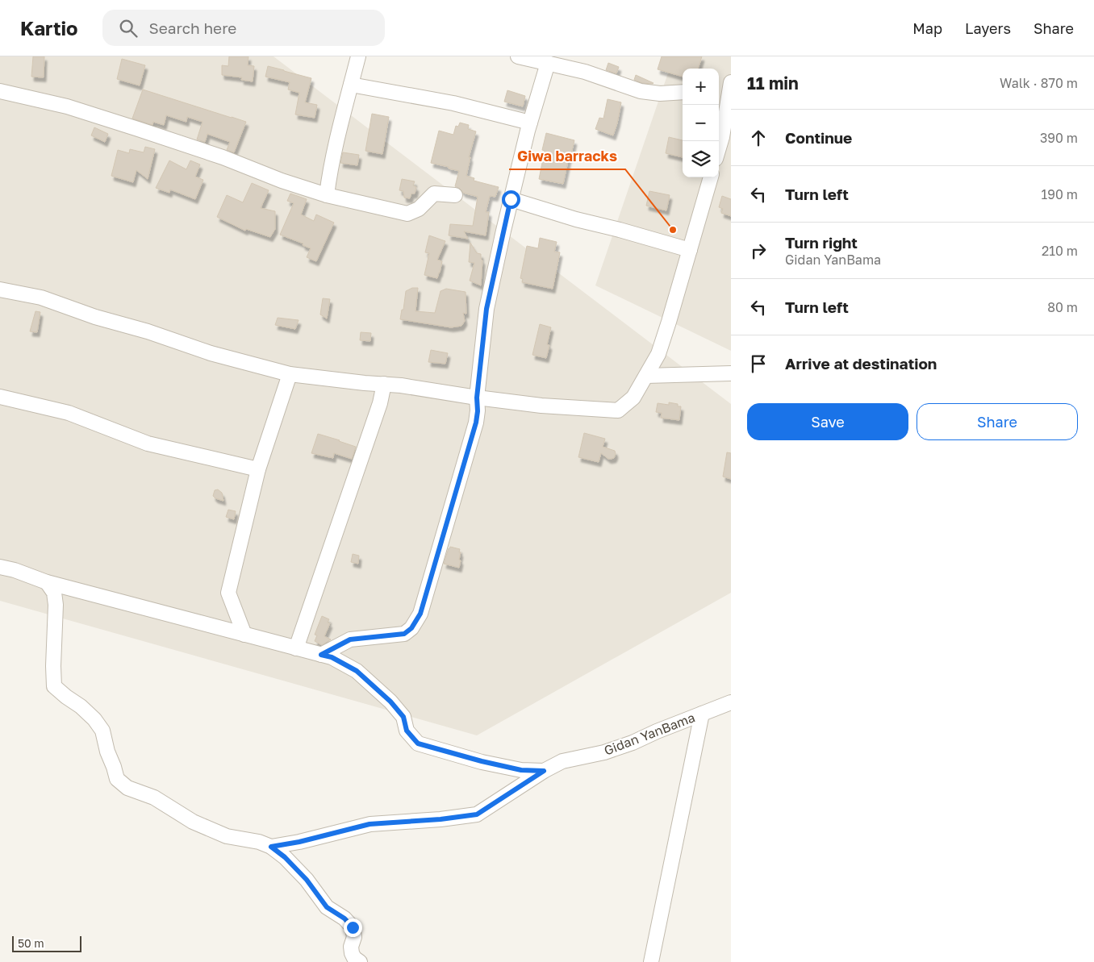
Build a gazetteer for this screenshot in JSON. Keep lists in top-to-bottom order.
{
  "streets": {
    "street": ["Gidan YanBama"]
  },
  "places": ["Giwa barracks"],
  "scale_bar": "50 m",
  "page": {
    "header": "Kartio",
    "search": "Search here",
    "nav": ["Map", "Layers", "Share"],
    "heading": ["11 min", "Walk · 870 m"],
    "map_buttons": ["+", "−"],
    "list": [
      ["Continue", "390 m"],
      ["Turn left", "190 m"],
      ["Turn right", "Gidan YanBama", "210 m"],
      ["Turn left", "80 m"],
      "Arrive at destination"
    ],
    "buttons": ["Save", "Share"],
    "scale": "50 m"
  }
}
